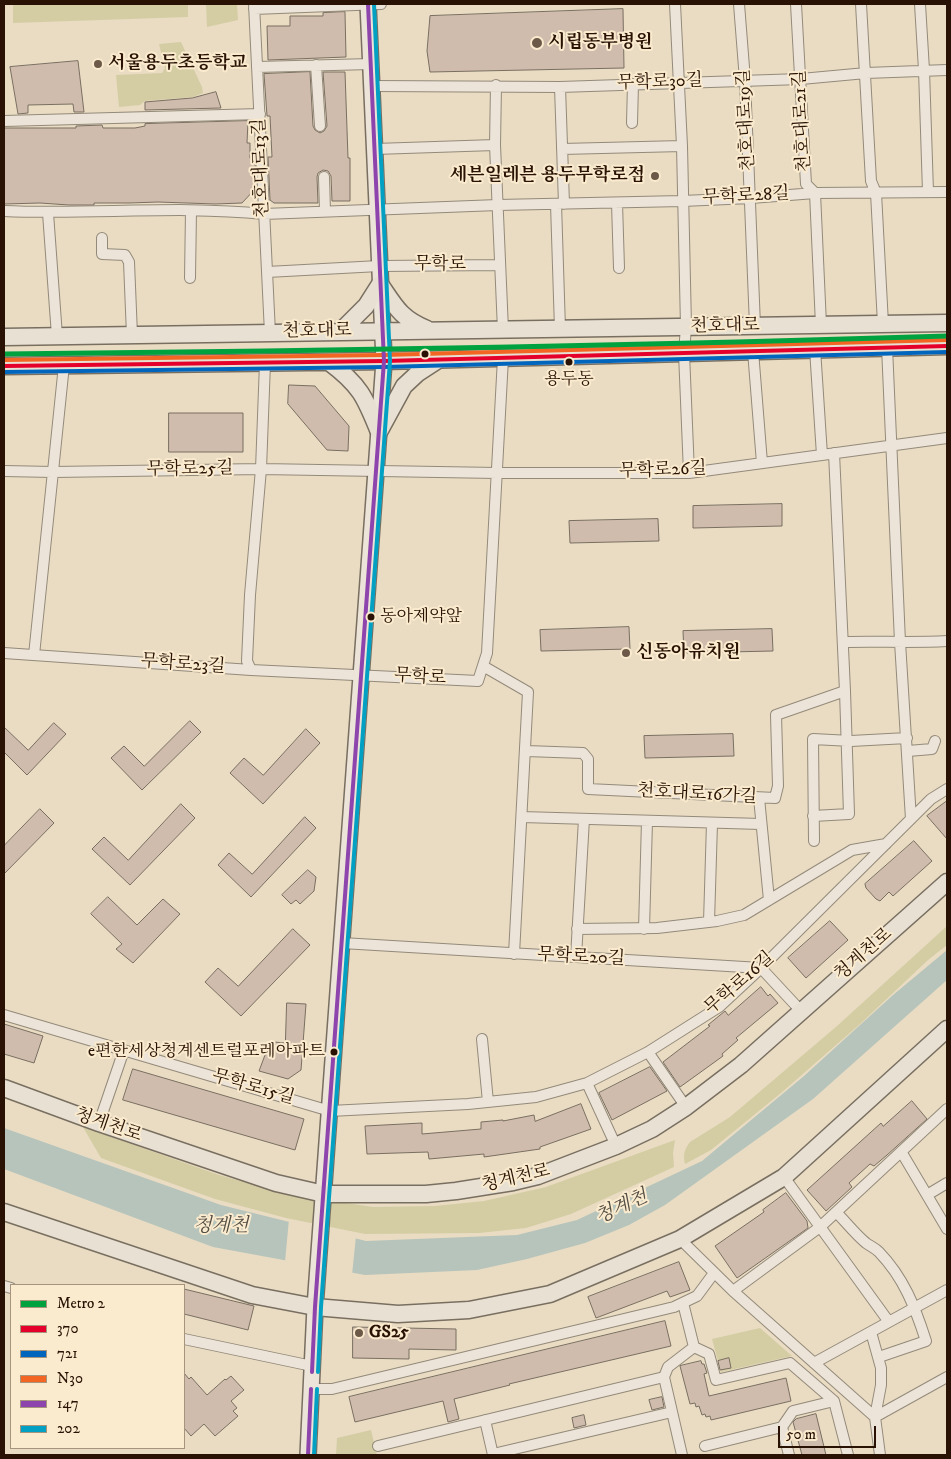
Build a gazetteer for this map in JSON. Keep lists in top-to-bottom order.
{
  "streets": {
    "main road": ["천호대로", "청계천로"],
    "street": [
      "무학로30길",
      "천호대로19길",
      "천호대로21길",
      "천호대로13길",
      "무학로28길",
      "무학로",
      "무학로25길",
      "무학로26길",
      "무학로23길",
      "천호대로16가길",
      "무학로20길",
      "무학로16길",
      "무학로15길"
    ]
  },
  "crossings": [
    ["무학로30길", "천호대로19길"],
    ["무학로30길", "천호대로21길"],
    ["천호대로19길", "무학로28길"],
    ["천호대로19길", "천호대로"],
    ["천호대로21길", "무학로28길"],
    ["천호대로21길", "천호대로"],
    ["천호대로13길", "무학로28길"],
    ["천호대로13길", "무학로"],
    ["천호대로13길", "천호대로"],
    ["무학로", "무학로23길"],
    ["천호대로", "무학로26길"],
    ["무학로25길", "무학로26길"],
    ["무학로20길", "무학로16길"],
    ["무학로16길", "무학로15길"]
  ],
  "water": ["청계천"],
  "places": [
    "시립동부병원",
    "서울용두초등학교",
    "세븐일레븐 용두무학로점",
    "용두동",
    "동아제약앞",
    "신동아유치원",
    "e편한세상청계센트럴포레아파트",
    "GS25"
  ],
  "lines": [
    "transit line 147",
    "transit line 202",
    "metro line 2",
    "transit line N30",
    "transit line 370",
    "transit line 721"
  ],
  "legend": [
    "Metro 2",
    "370",
    "721",
    "N30",
    "147",
    "202"
  ],
  "scale_bar": "50 m"
}
